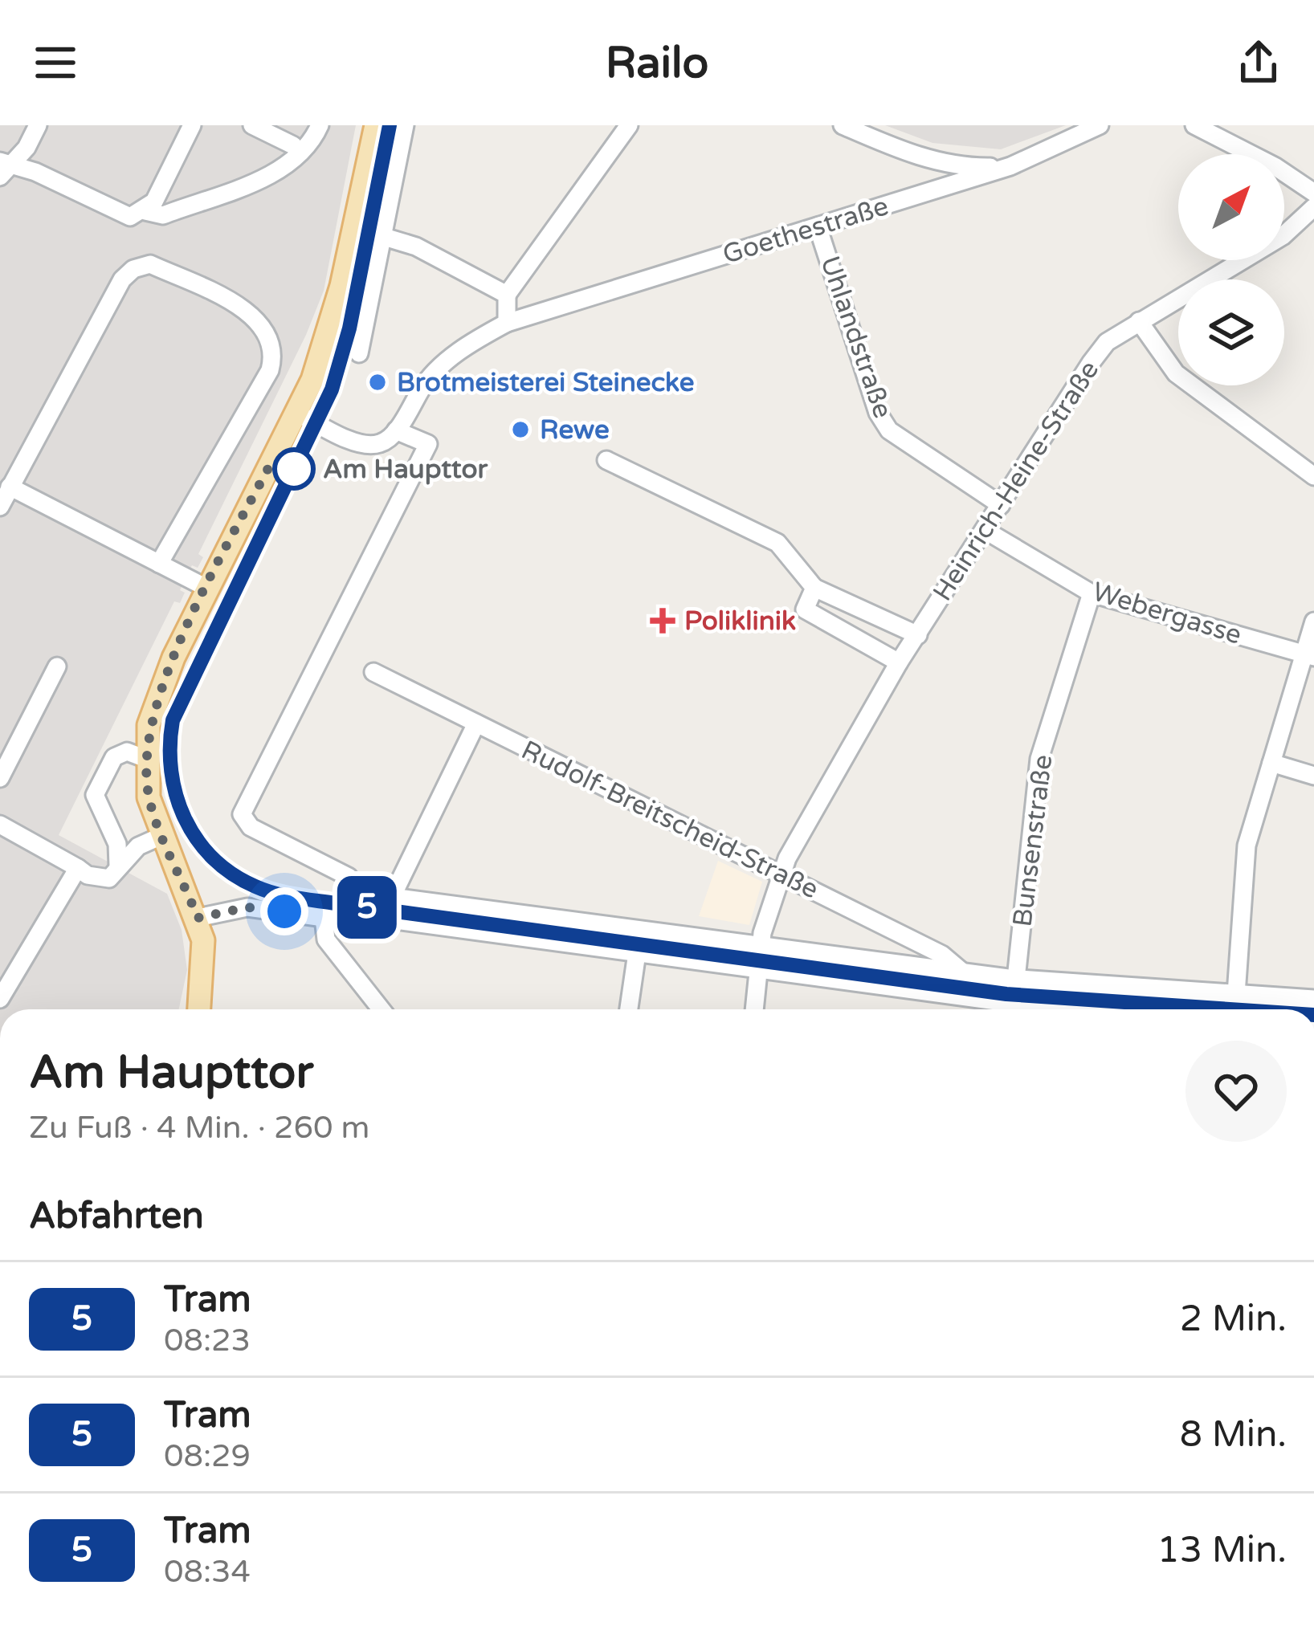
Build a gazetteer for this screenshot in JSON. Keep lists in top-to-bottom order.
{
  "streets": {
    "street": [
      "Goethestraße",
      "Uhlandstraße",
      "Heinrich-Heine-Straße",
      "Webergasse",
      "Rudolf-Breitscheid-Straße",
      "Bunsenstraße"
    ]
  },
  "crossings": [
    ["Goethestraße", "Uhlandstraße"],
    ["Uhlandstraße", "Heinrich-Heine-Straße"],
    ["Heinrich-Heine-Straße", "Webergasse"],
    ["Heinrich-Heine-Straße", "Rudolf-Breitscheid-Straße"],
    ["Webergasse", "Bunsenstraße"]
  ],
  "places": {
    "other": ["Brotmeisterei Steinecke", "Rewe", "Am Haupttor"],
    "health": ["Poliklinik"]
  },
  "lines": ["tram line 5"],
  "north": "top right",
  "page": {
    "header": "Railo",
    "on_map": "5",
    "heading": [
      ["Am Haupttor", "Zu Fuß · 4 Min. · 260 m"],
      "Abfahrten"
    ],
    "list": [
      {
        "mark": "5",
        "name": "Tram",
        "note": "08:23",
        "value": "2 Min."
      },
      {
        "mark": "5",
        "name": "Tram",
        "note": "08:29",
        "value": "8 Min."
      },
      {
        "mark": "5",
        "name": "Tram",
        "note": "08:34",
        "value": "13 Min."
      }
    ]
  }
}
